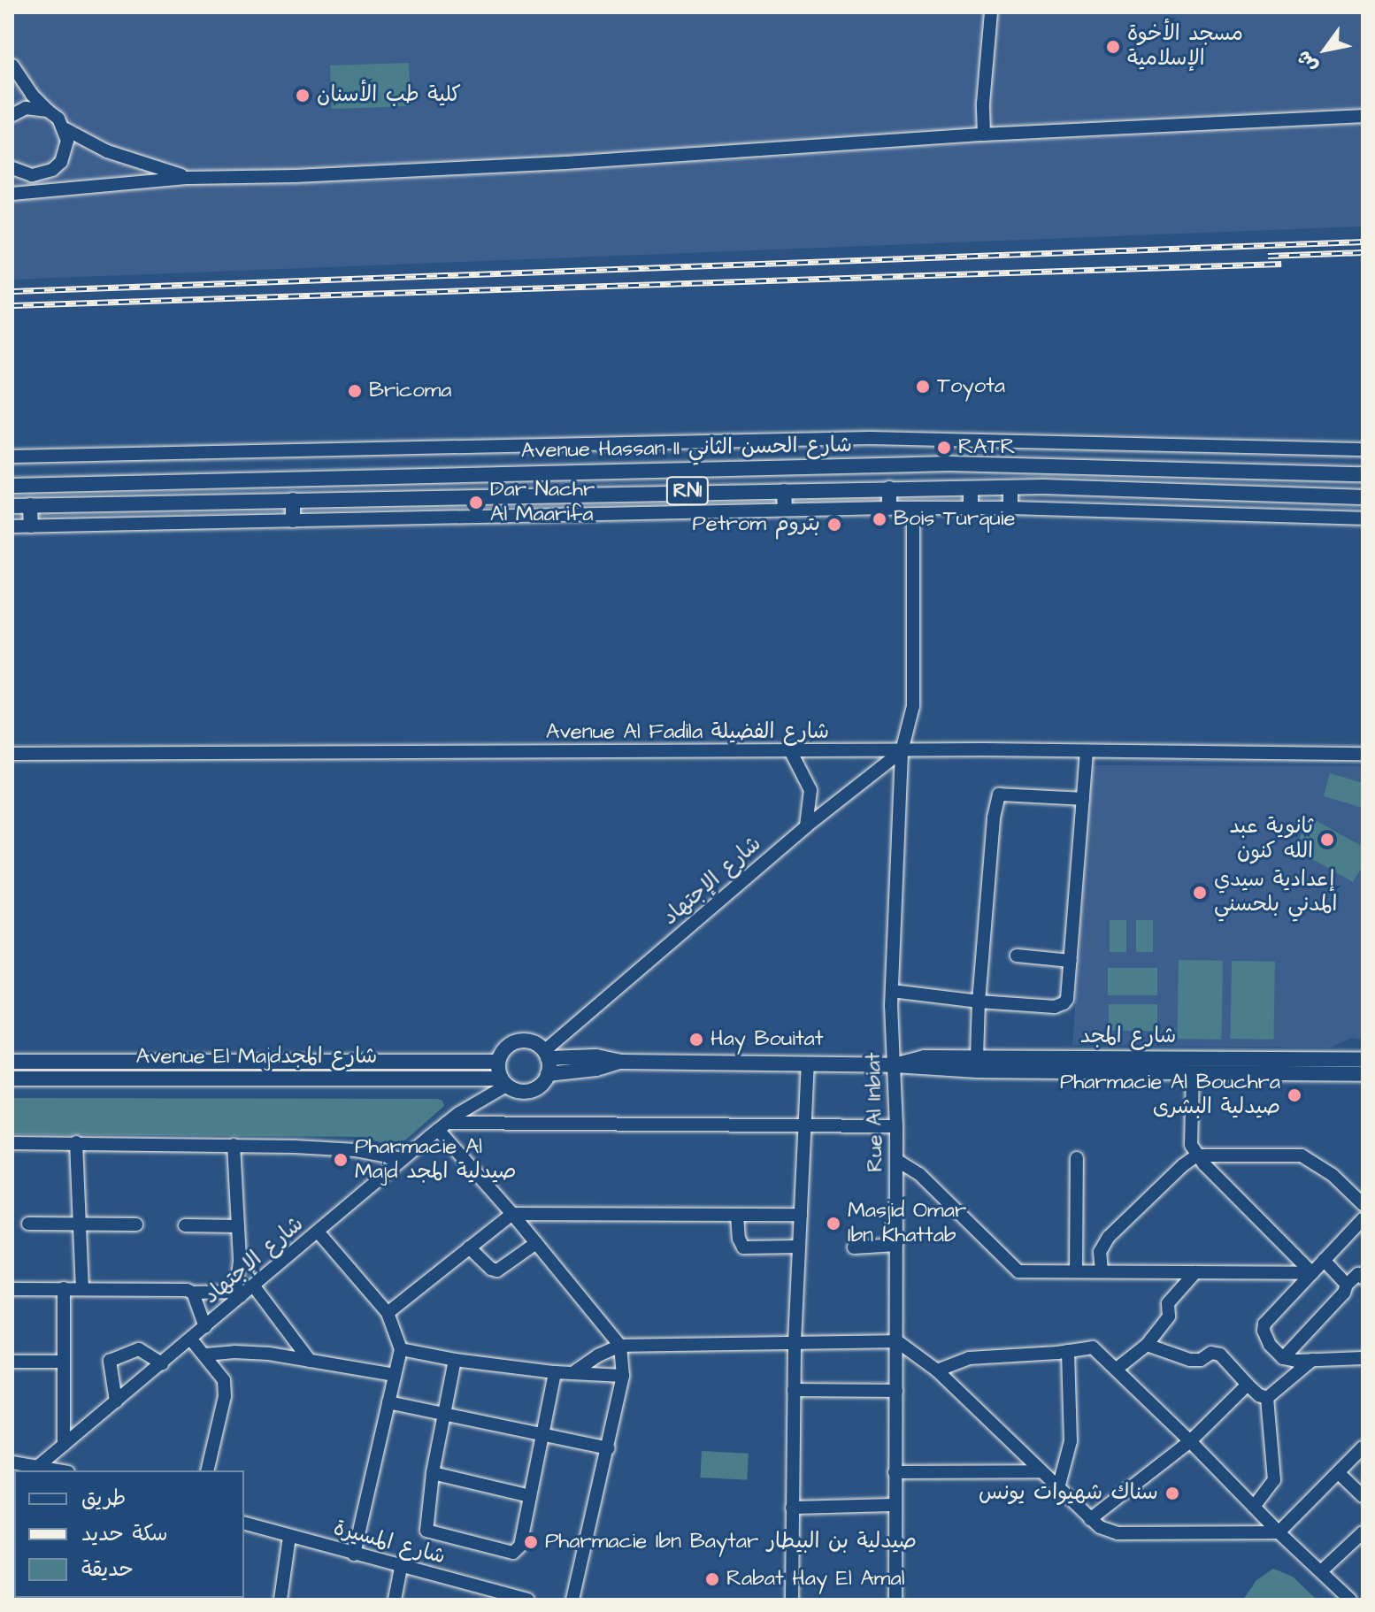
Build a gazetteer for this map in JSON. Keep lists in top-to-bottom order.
{
  "streets": {
    "main road": [
      "Avenue Hassan II شارع الحسن الثاني",
      "RN1",
      "شارع المجد",
      "Avenue El Majdشارع المجد"
    ],
    "street": [
      "Avenue Al Fadila شارع الفضيلة",
      "شارع الإجتهاد",
      "Rue Al Inbiat",
      "شارع المسيرة"
    ]
  },
  "crossings": [
    ["Avenue Al Fadila شارع الفضيلة", "شارع الإجتهاد"],
    ["Avenue Al Fadila شارع الفضيلة", "Rue Al Inbiat"],
    ["شارع الإجتهاد", "شارع المجد"],
    ["شارع الإجتهاد", "Avenue El Majdشارع المجد"],
    ["شارع الإجتهاد", "Rue Al Inbiat"],
    ["شارع المجد", "Avenue El Majdشارع المجد"],
    ["شارع المجد", "Rue Al Inbiat"]
  ],
  "places": [
    "مسجد الأخوة الإسلامية",
    "كلية طب الأسنان",
    "Toyota",
    "Bricoma",
    "RATR",
    "Dar Nachr Al Maarifa",
    "Bois Turquie",
    "Petrom بتروم",
    "ثانوية عبد الله كنون",
    "إعدادية سيدي المدني بلحسني",
    "Hay Bouitat",
    "Pharmacie Al Bouchra صيدلية البشرى",
    "Pharmacie Al Majd صيدلية المجد",
    "Masjid Omar Ibn Khattab",
    "سناك شهيوات يونس",
    "Pharmacie Ibn Baytar صيدلية بن البيطار",
    "Rabat Hay El Amal"
  ],
  "legend": ["طريق", "سكة حديد", "حديقة"],
  "north": "bottom left"
}
